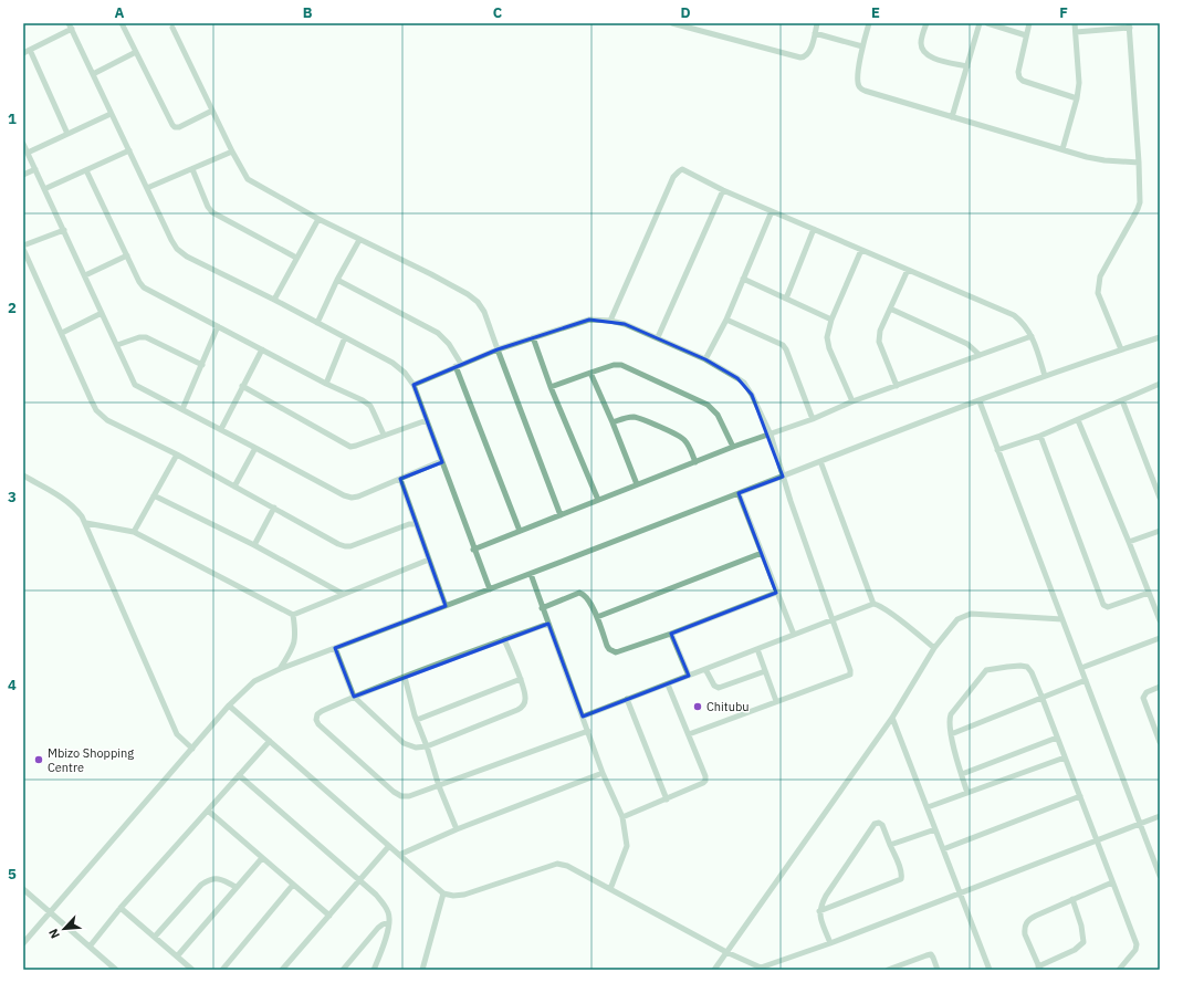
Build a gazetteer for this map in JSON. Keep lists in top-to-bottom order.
{
  "places": ["Chitubu", "Mbizo Shopping Centre"],
  "north": "bottom left",
  "grid": {
    "columns": [
      "A",
      "B",
      "C",
      "D",
      "E",
      "F"
    ],
    "rows": [
      "1",
      "2",
      "3",
      "4",
      "5"
    ]
  }
}
